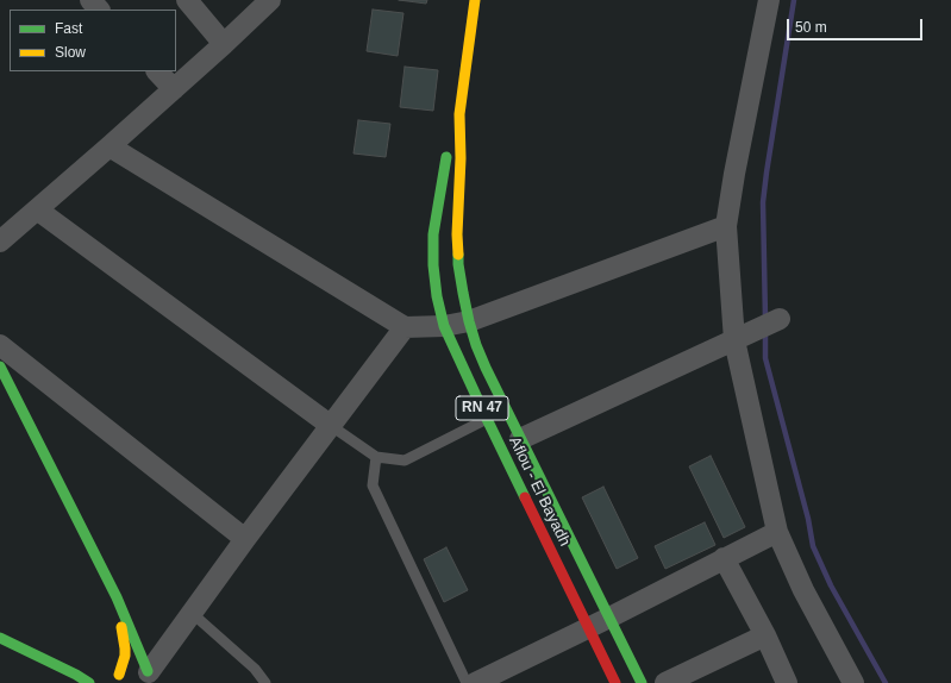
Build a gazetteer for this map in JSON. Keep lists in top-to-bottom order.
{
  "streets": {
    "main road": ["RN 47", "Aflou - El Bayadh"]
  },
  "legend": ["Fast", "Slow"],
  "scale_bar": "50 m"
}
